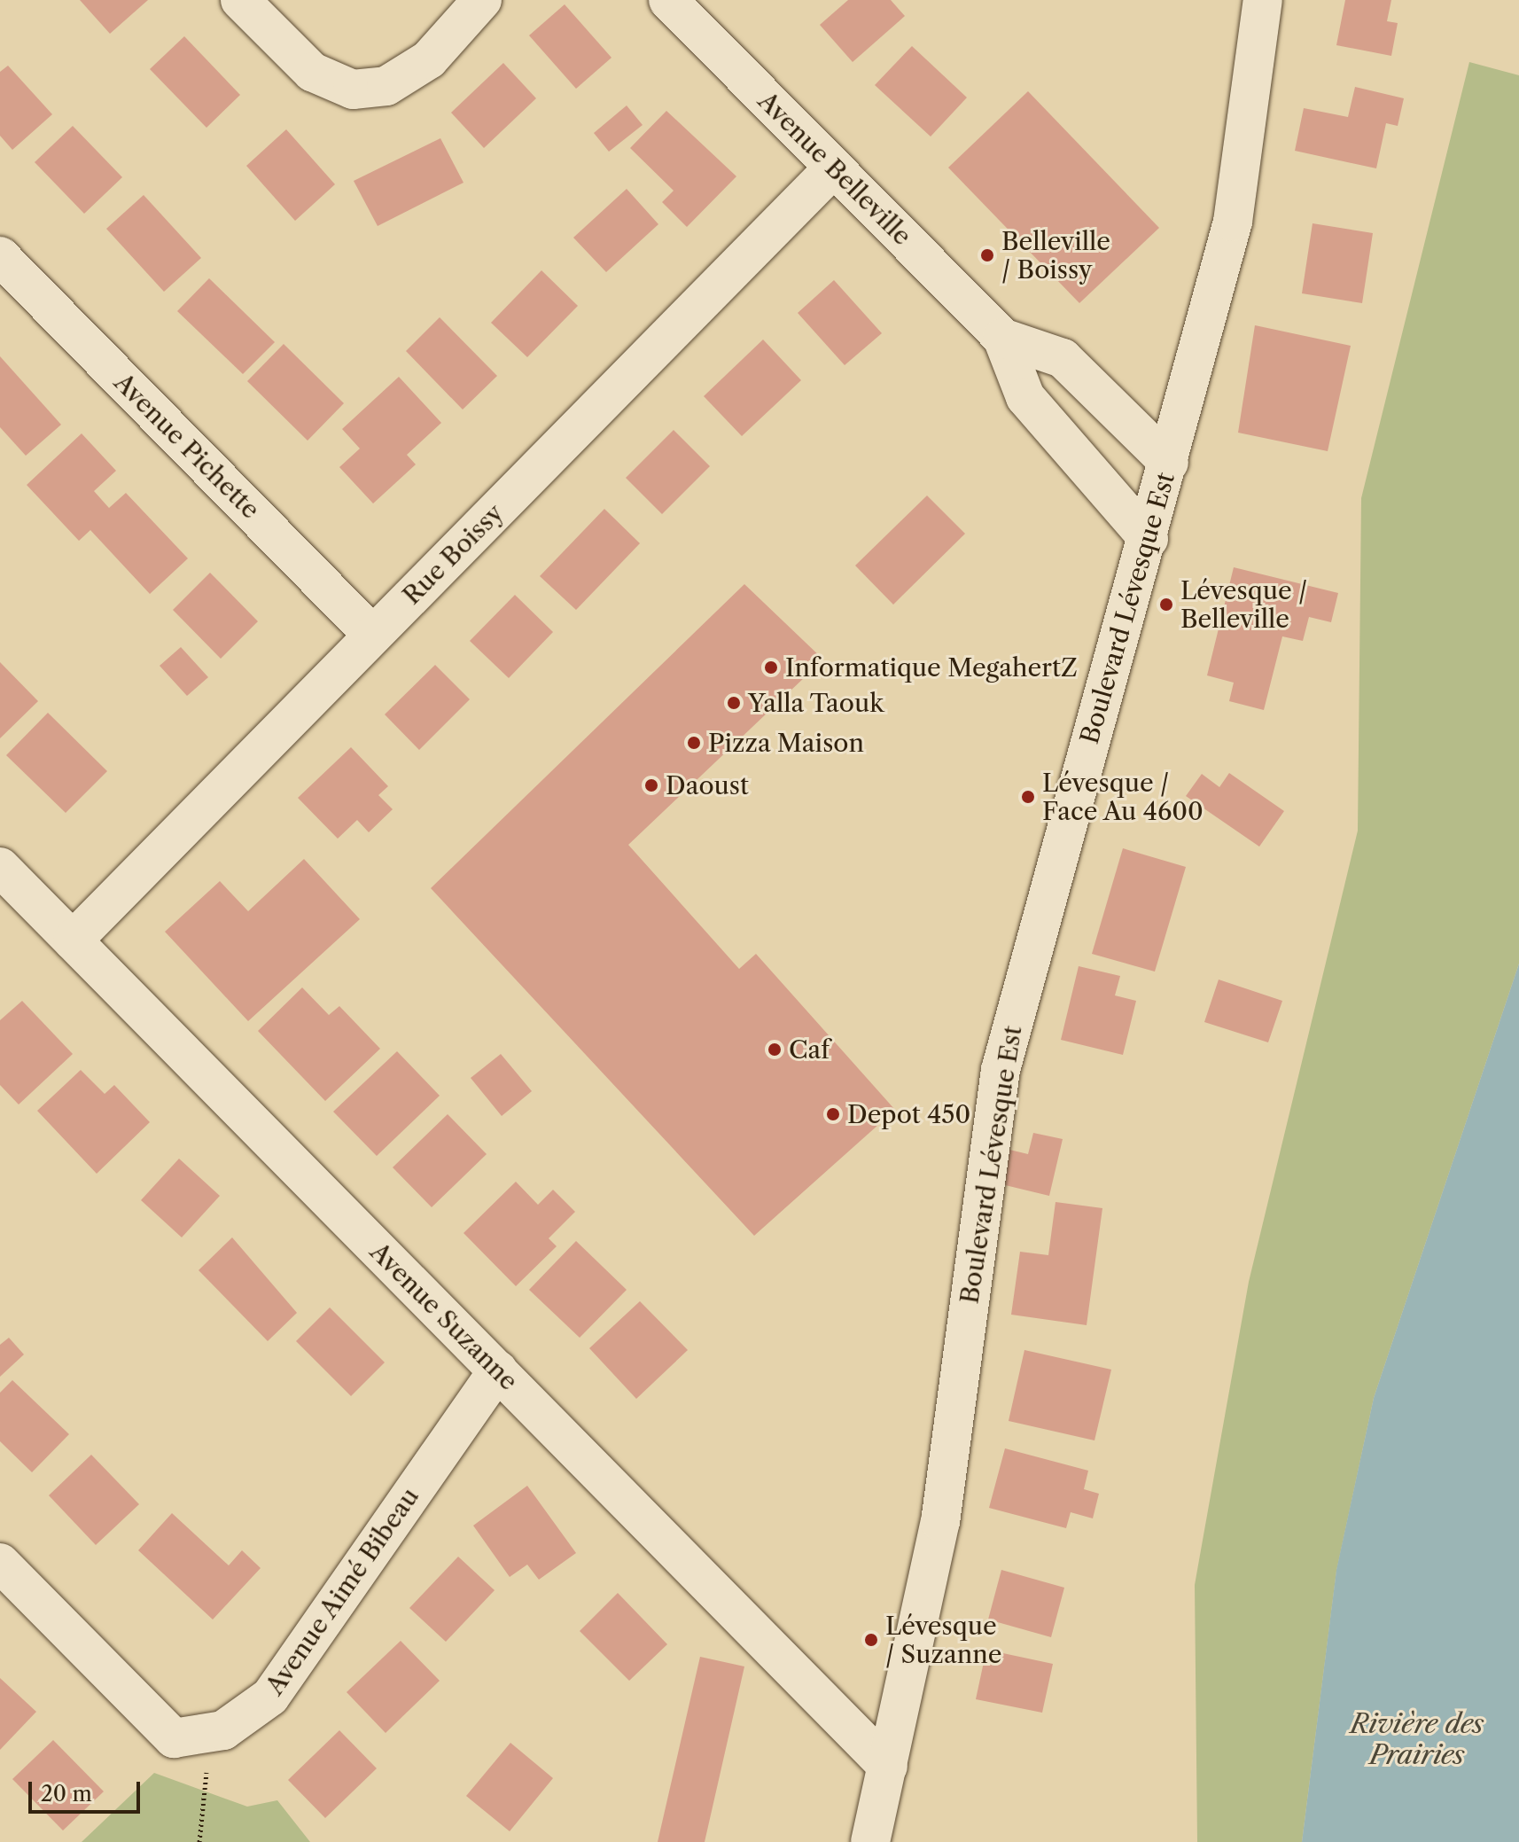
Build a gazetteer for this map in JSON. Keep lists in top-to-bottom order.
{
  "streets": {
    "street": [
      "Avenue Belleville",
      "Avenue Pichette",
      "Rue Boissy",
      "Boulevard Lévesque Est",
      "Avenue Suzanne",
      "Avenue Aimé Bibeau"
    ]
  },
  "crossings": [
    ["Avenue Belleville", "Rue Boissy"],
    ["Avenue Belleville", "Boulevard Lévesque Est"],
    ["Avenue Pichette", "Rue Boissy"],
    ["Rue Boissy", "Avenue Suzanne"],
    ["Boulevard Lévesque Est", "Avenue Suzanne"],
    ["Avenue Suzanne", "Avenue Aimé Bibeau"]
  ],
  "water": ["Rivière des Prairies"],
  "places": [
    "Belleville / Boissy",
    "Lévesque / Belleville",
    "Informatique MegahertZ",
    "Yalla Taouk",
    "Pizza Maison",
    "Daoust",
    "Lévesque / Face Au 4600",
    "Caf",
    "Depot 450",
    "Lévesque / Suzanne"
  ],
  "scale_bar": "20 m"
}
